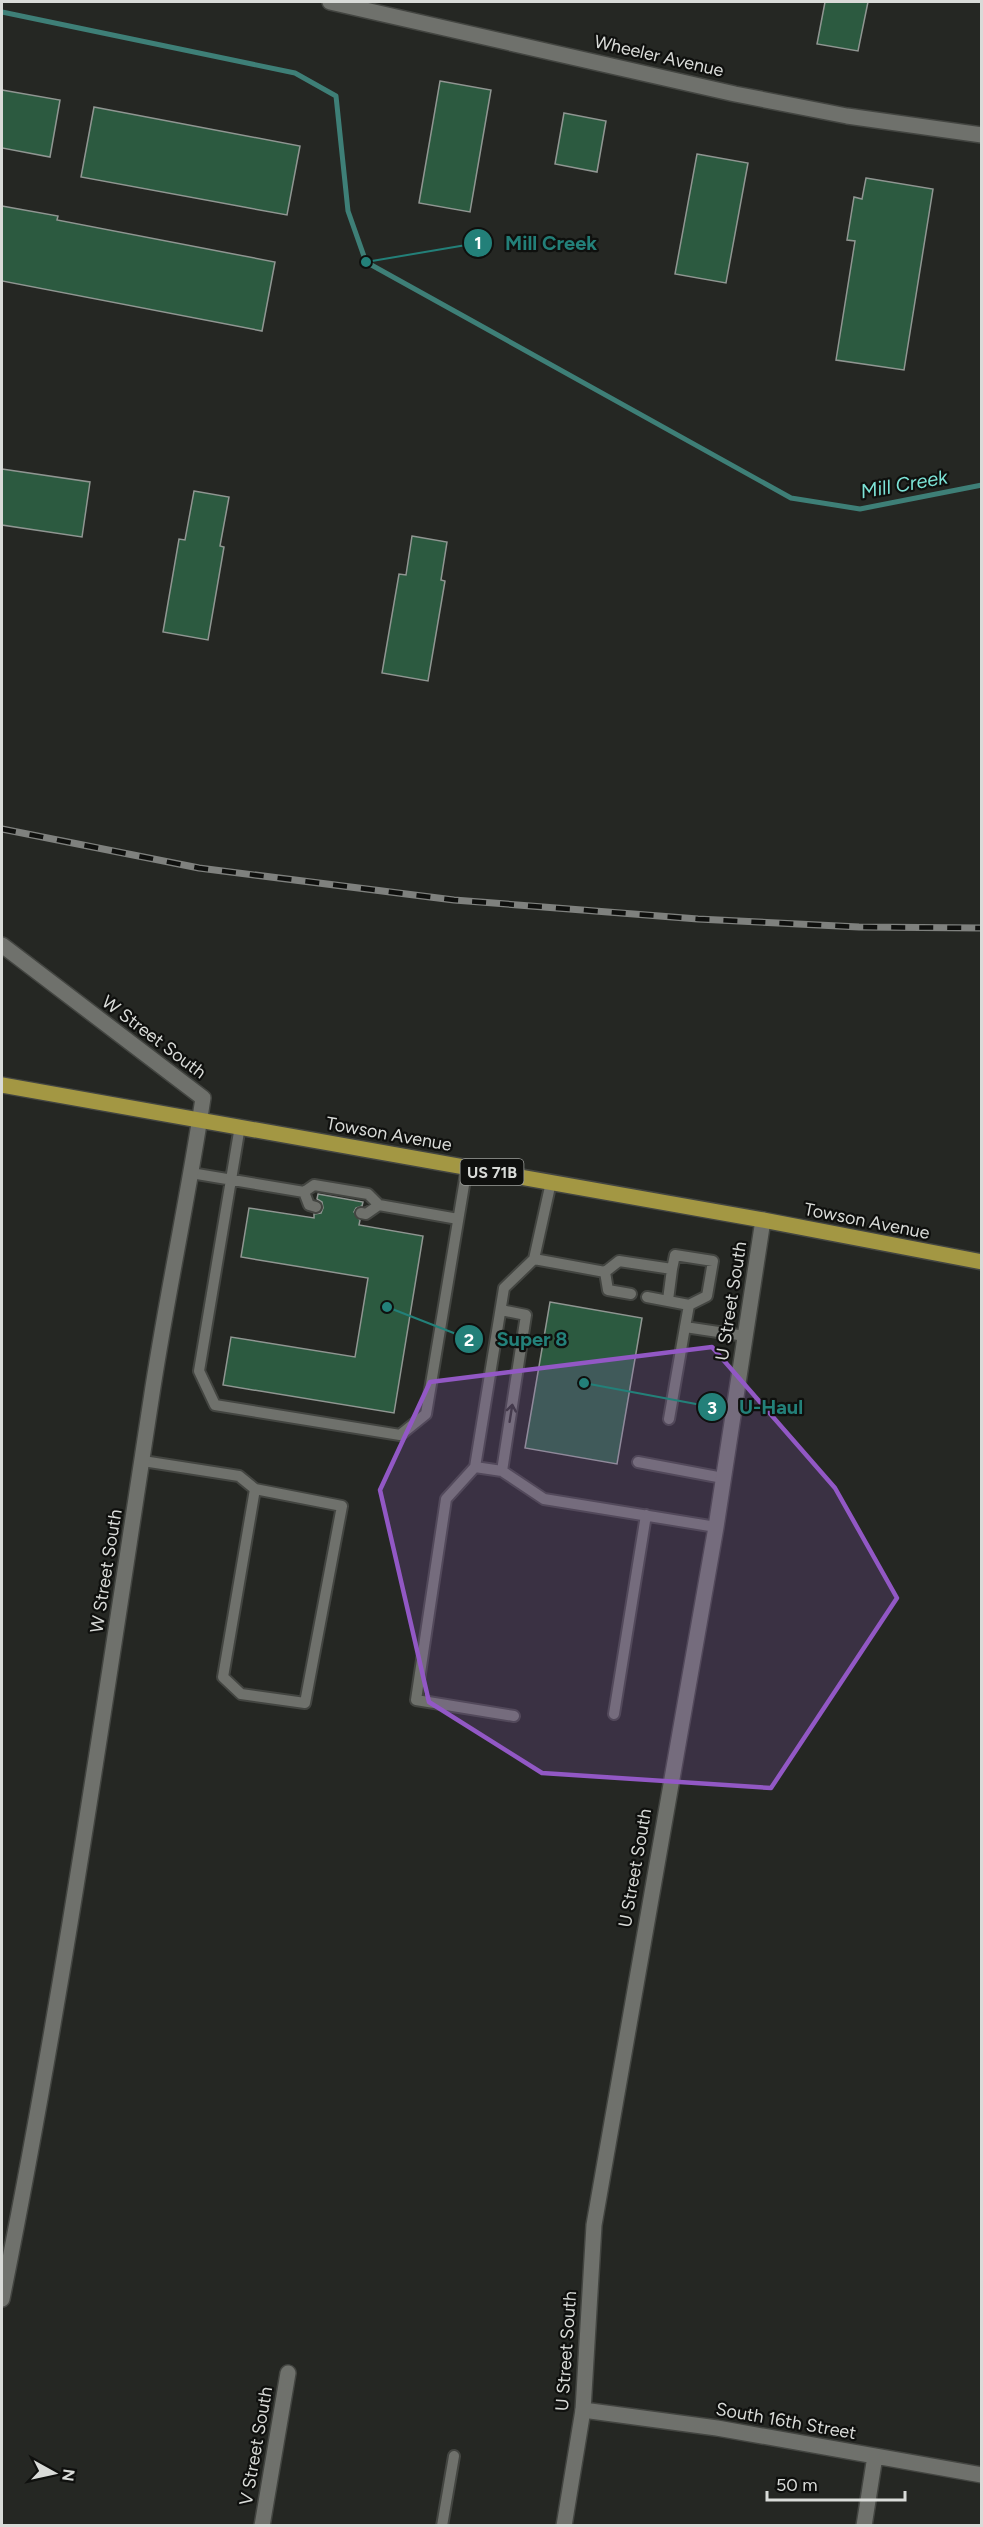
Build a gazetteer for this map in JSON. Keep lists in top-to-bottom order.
{
  "streets": {
    "main road": ["Towson Avenue", "US 71B"],
    "street": [
      "Wheeler Avenue",
      "W Street South",
      "U Street South",
      "South 16th Street",
      "V Street South"
    ]
  },
  "crossings": [
    ["W Street South", "Towson Avenue"],
    ["Towson Avenue", "U Street South"],
    ["U Street South", "South 16th Street"]
  ],
  "water": ["Mill Creek"],
  "places": ["Mill Creek", "Super 8", "U-Haul"],
  "scale_bar": "50 m",
  "north": "right"
}
